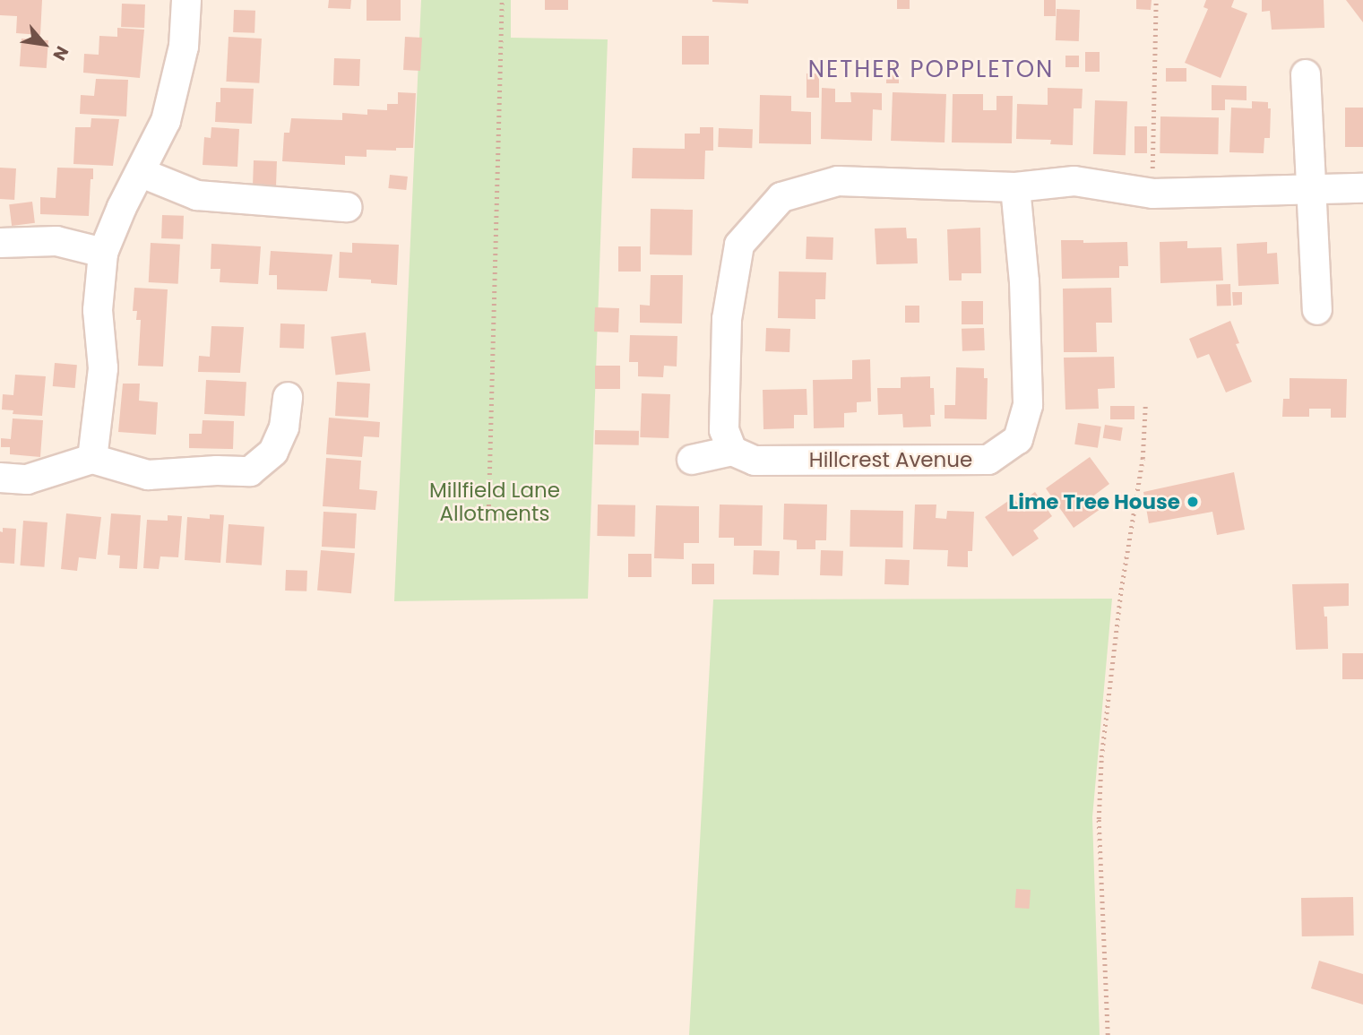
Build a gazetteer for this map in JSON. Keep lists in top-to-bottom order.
{
  "streets": {
    "street": ["Hillcrest Avenue"]
  },
  "districts": ["NETHER POPPLETON"],
  "parks": ["Millfield Lane Allotments"],
  "places": ["Lime Tree House"],
  "north": "bottom right"
}
